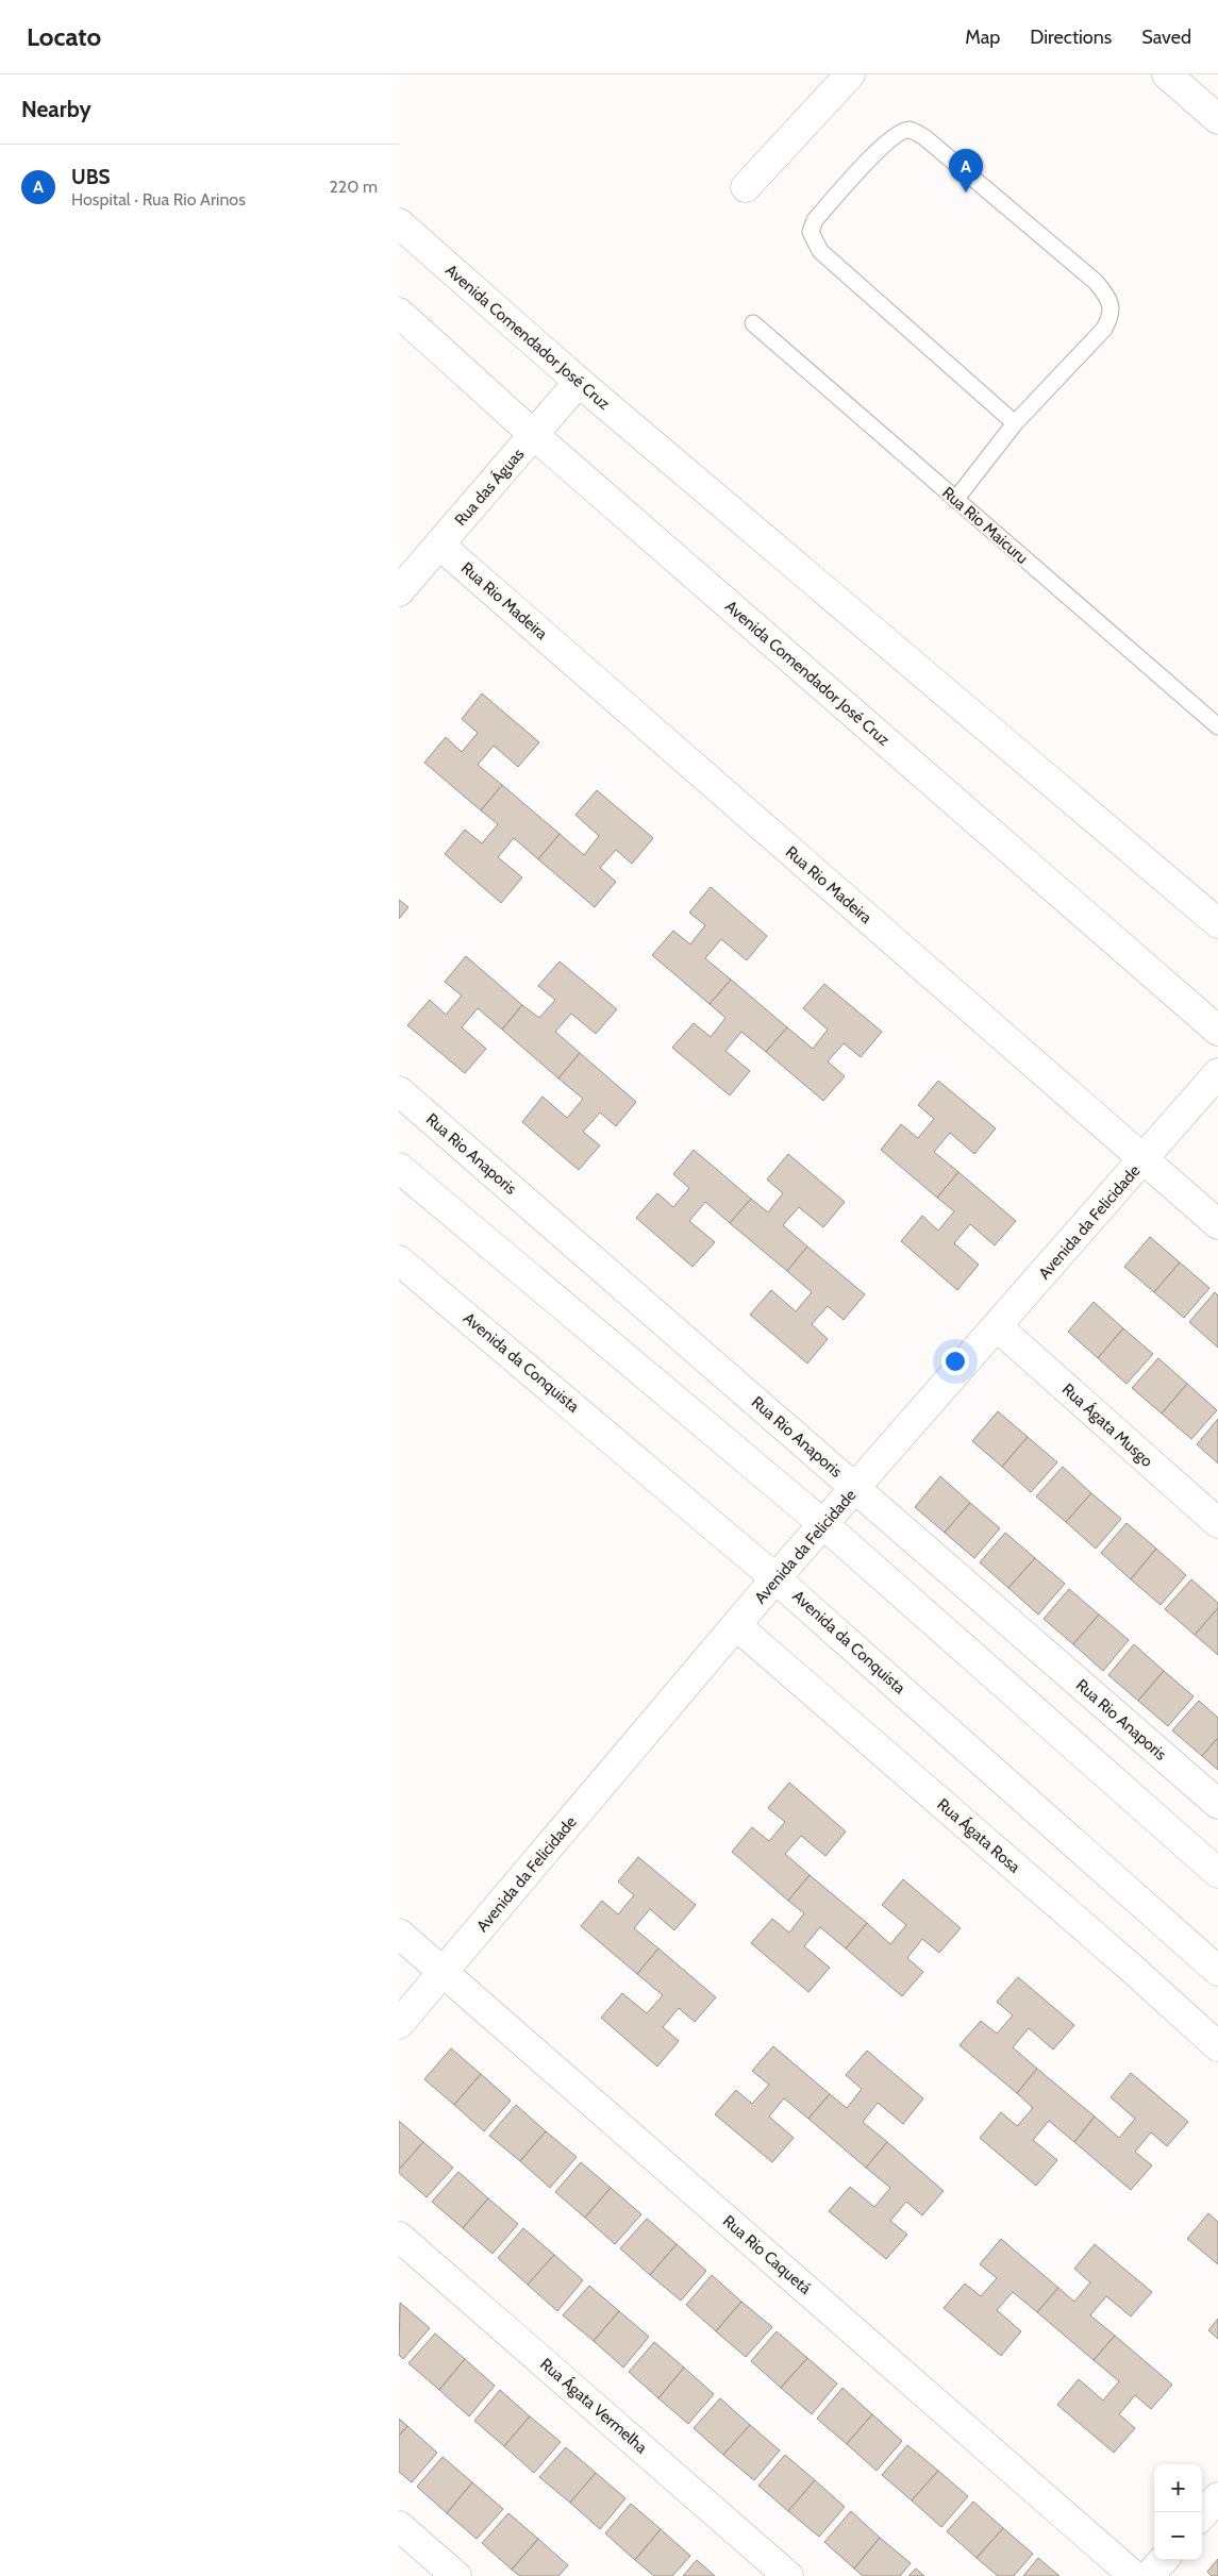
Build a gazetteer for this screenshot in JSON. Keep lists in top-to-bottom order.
{
  "streets": {
    "street": [
      "Avenida Comendador José Cruz",
      "Rua das Águas",
      "Rua Rio Madeira",
      "Rua Rio Anaporis",
      "Avenida da Felicidade",
      "Avenida da Conquista",
      "Rua Ágata Musgo",
      "Rua Ágata Rosa",
      "Rua Rio Caquetá",
      "Rua Ágata Vermelha"
    ],
    "lane": ["Rua Rio Maicuru"]
  },
  "crossings": [
    ["Avenida Comendador José Cruz", "Rua das Águas"],
    ["Rua das Águas", "Rua Rio Madeira"],
    ["Rua Rio Madeira", "Avenida da Felicidade"],
    ["Rua Rio Anaporis", "Avenida da Felicidade"],
    ["Avenida da Felicidade", "Avenida da Conquista"],
    ["Avenida da Felicidade", "Rua Ágata Musgo"],
    ["Avenida da Felicidade", "Rua Ágata Rosa"],
    ["Avenida da Felicidade", "Rua Rio Caquetá"]
  ],
  "page": {
    "header": "Locato",
    "nav": ["Map", "Directions", "Saved"],
    "heading": "Nearby",
    "list": [
      {
        "mark": "A",
        "name": "UBS",
        "note": "Hospital · Rua Rio Arinos",
        "value": "220 m"
      }
    ],
    "pins": "A",
    "map_buttons": ["+", "−"]
  }
}
